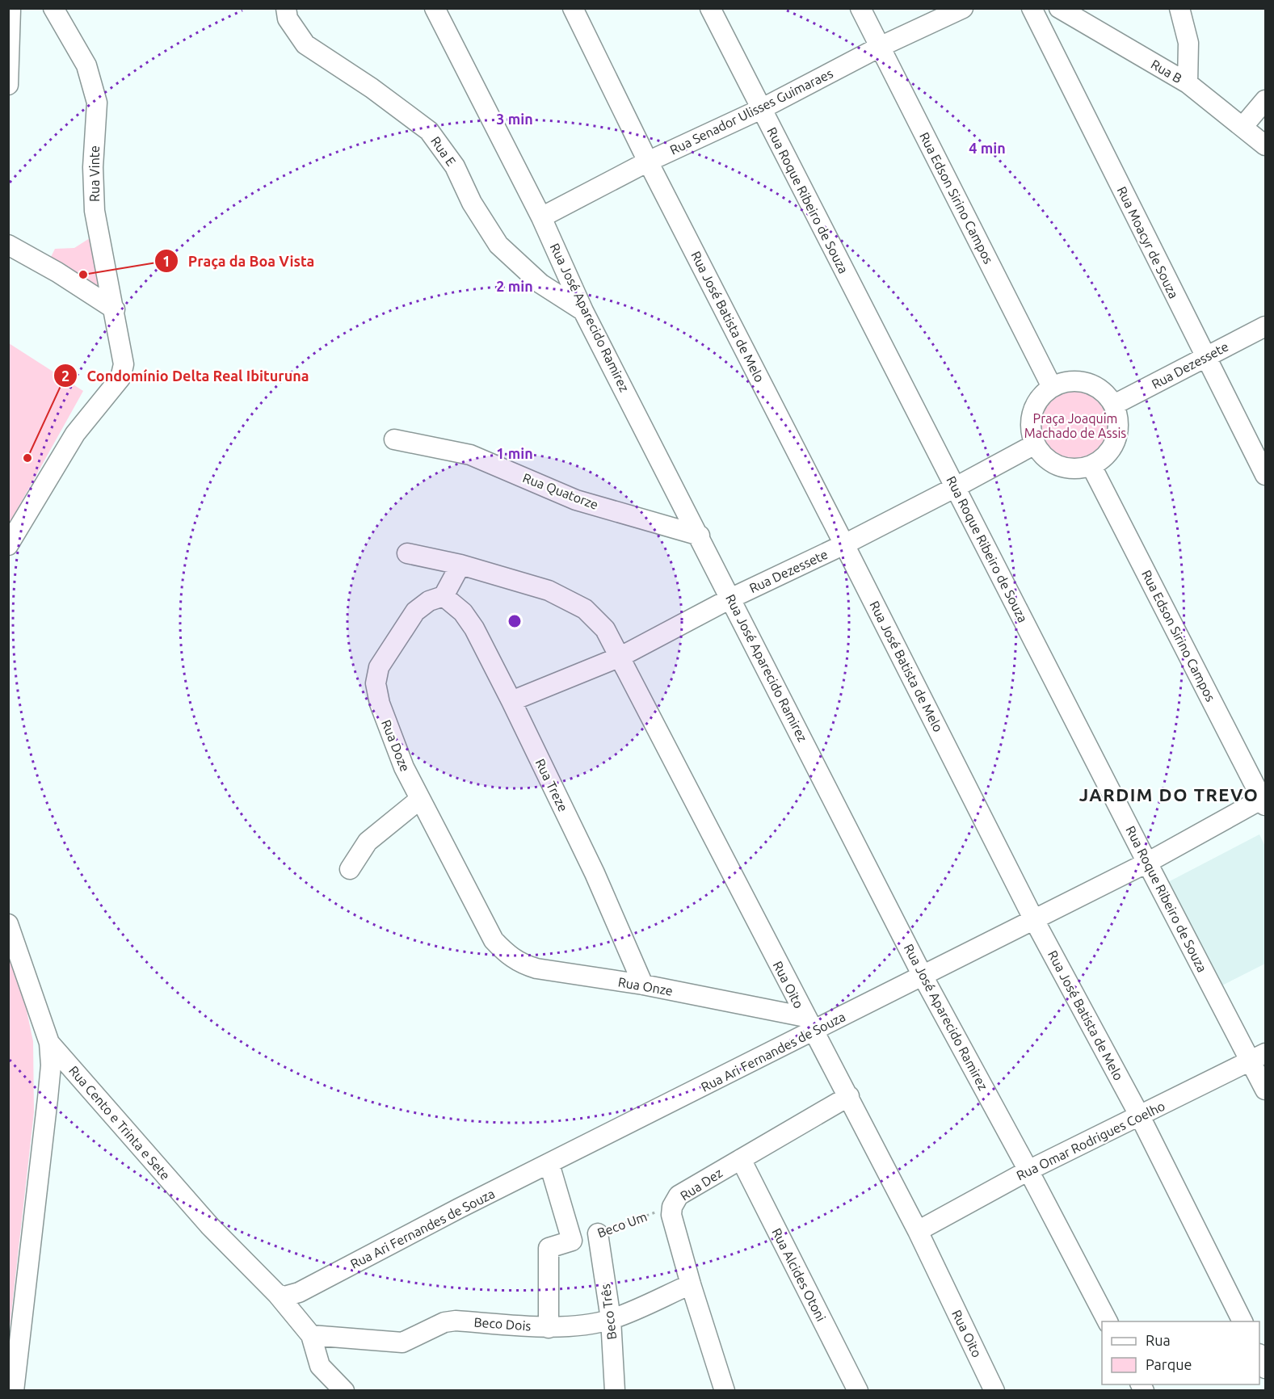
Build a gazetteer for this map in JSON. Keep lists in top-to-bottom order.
{
  "streets": {
    "street": [
      "Rua B",
      "Rua Senador Ulisses Guimaraes",
      "Rua E",
      "Rua Vinte",
      "Rua Edson Sirino Campos",
      "Rua Roque Ribeiro de Souza",
      "Rua Moacyr de Souza",
      "Rua José Batista de Melo",
      "Rua José Aparecido Ramirez",
      "Rua Dezessete",
      "Rua Quatorze",
      "Rua Doze",
      "Rua Treze",
      "Rua Oito",
      "Rua Onze",
      "Rua Ari Fernandes de Souza",
      "Rua Cento e Trinta e Sete",
      "Rua Omar Rodrigues Coelho",
      "Rua Dez",
      "Rua Alcides Otoni",
      "Beco Três",
      "Beco Dois"
    ],
    "path": ["Beco Um"]
  },
  "crossings": [
    ["Rua Senador Ulisses Guimaraes", "Rua Edson Sirino Campos"],
    ["Rua Senador Ulisses Guimaraes", "Rua Roque Ribeiro de Souza"],
    ["Rua Senador Ulisses Guimaraes", "Rua José Batista de Melo"],
    ["Rua Senador Ulisses Guimaraes", "Rua José Aparecido Ramirez"],
    ["Rua E", "Rua José Aparecido Ramirez"],
    ["Rua Edson Sirino Campos", "Rua Dezessete"],
    ["Rua Edson Sirino Campos", "Rua Ari Fernandes de Souza"],
    ["Rua Roque Ribeiro de Souza", "Rua Dezessete"],
    ["Rua Roque Ribeiro de Souza", "Rua Ari Fernandes de Souza"],
    ["Rua Roque Ribeiro de Souza", "Rua Omar Rodrigues Coelho"],
    ["Rua Moacyr de Souza", "Rua Dezessete"],
    ["Rua José Batista de Melo", "Rua Dezessete"],
    ["Rua José Batista de Melo", "Rua Ari Fernandes de Souza"],
    ["Rua José Batista de Melo", "Rua Omar Rodrigues Coelho"],
    ["Rua José Aparecido Ramirez", "Rua Dezessete"],
    ["Rua José Aparecido Ramirez", "Rua Quatorze"],
    ["Rua José Aparecido Ramirez", "Rua Ari Fernandes de Souza"],
    ["Rua José Aparecido Ramirez", "Rua Omar Rodrigues Coelho"],
    ["Rua Dezessete", "Rua Treze"],
    ["Rua Dezessete", "Rua Oito"],
    ["Rua Doze", "Rua Treze"],
    ["Rua Doze", "Rua Onze"],
    ["Rua Treze", "Rua Onze"],
    ["Rua Oito", "Rua Onze"],
    ["Rua Oito", "Rua Ari Fernandes de Souza"],
    ["Rua Oito", "Rua Omar Rodrigues Coelho"],
    ["Rua Oito", "Rua Dez"],
    ["Rua Onze", "Rua Ari Fernandes de Souza"],
    ["Rua Ari Fernandes de Souza", "Rua Cento e Trinta e Sete"],
    ["Rua Dez", "Beco Um"],
    ["Rua Dez", "Rua Alcides Otoni"],
    ["Rua Dez", "Beco Dois"],
    ["Beco Um", "Beco Três"],
    ["Beco Três", "Beco Dois"]
  ],
  "districts": ["JARDIM DO TREVO"],
  "parks": ["Praça Joaquim Machado de Assis"],
  "places": ["Praça da Boa Vista", "Condomínio Delta Real Ibituruna"],
  "legend": ["Rua", "Parque"],
  "rings": [
    "3 min",
    "4 min",
    "2 min",
    "1 min"
  ]
}
